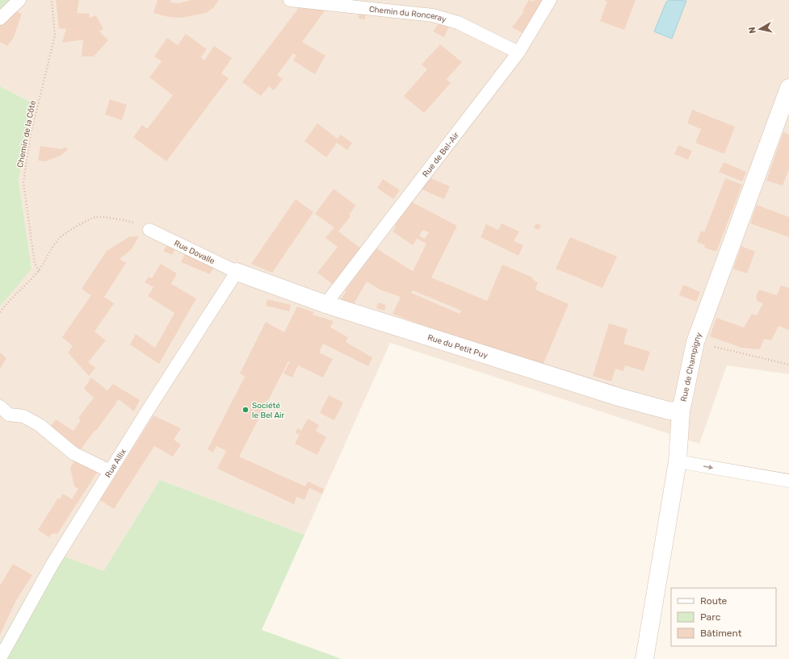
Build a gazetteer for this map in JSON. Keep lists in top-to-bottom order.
{
  "streets": {
    "street": ["Rue du Petit Puy", "Rue de Champigny"],
    "lane": [
      "Chemin du Ronceray",
      "Rue de Bel-Air",
      "Rue Dovalle",
      "Rue Allix"
    ],
    "path": ["Chemin de la Côte"]
  },
  "crossings": [
    ["Chemin du Ronceray", "Rue de Bel-Air"],
    ["Rue de Bel-Air", "Rue du Petit Puy"],
    ["Rue Dovalle", "Rue du Petit Puy"],
    ["Rue Dovalle", "Rue Allix"],
    ["Rue du Petit Puy", "Rue de Champigny"],
    ["Rue du Petit Puy", "Rue Allix"]
  ],
  "places": ["Société le Bel Air"],
  "legend": ["Route", "Parc", "Bâtiment"],
  "north": "left"
}
